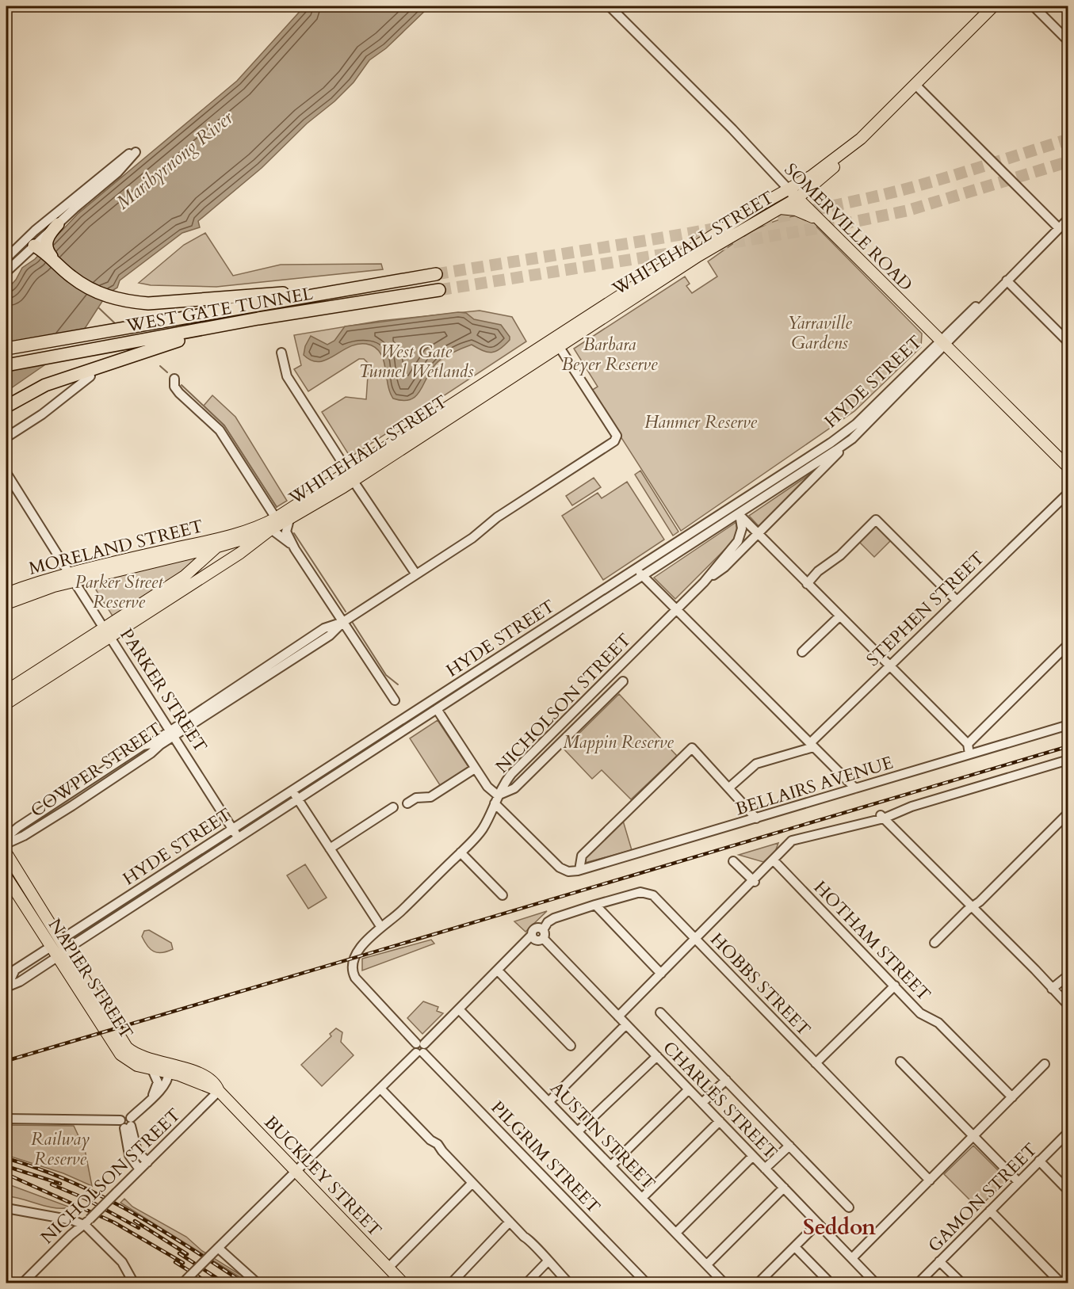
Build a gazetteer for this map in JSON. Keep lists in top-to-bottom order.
{
  "streets": {
    "highway": ["WEST GATE TUNNEL"],
    "main road": [
      "SOMERVILLE ROAD",
      "WHITEHALL STREET",
      "HYDE STREET",
      "MORELAND STREET",
      "NAPIER STREET",
      "BUCKLEY STREET"
    ],
    "street": [
      "STEPHEN STREET",
      "PARKER STREET",
      "NICHOLSON STREET",
      "COWPER STREET",
      "BELLAIRS AVENUE",
      "HOTHAM STREET",
      "HOBBS STREET",
      "CHARLES STREET",
      "AUSTIN STREET",
      "PILGRIM STREET",
      "GAMON STREET"
    ]
  },
  "crossings": [
    ["SOMERVILLE ROAD", "WHITEHALL STREET"],
    ["SOMERVILLE ROAD", "HYDE STREET"],
    ["WHITEHALL STREET", "MORELAND STREET"],
    ["WHITEHALL STREET", "PARKER STREET"],
    ["WHITEHALL STREET", "COWPER STREET"],
    ["HYDE STREET", "PARKER STREET"],
    ["HYDE STREET", "NICHOLSON STREET"],
    ["HYDE STREET", "NAPIER STREET"],
    ["MORELAND STREET", "PARKER STREET"],
    ["PARKER STREET", "COWPER STREET"],
    ["NICHOLSON STREET", "BELLAIRS AVENUE"],
    ["NICHOLSON STREET", "PILGRIM STREET"],
    ["NICHOLSON STREET", "BUCKLEY STREET"],
    ["NAPIER STREET", "BUCKLEY STREET"],
    ["HOBBS STREET", "CHARLES STREET"],
    ["HOBBS STREET", "AUSTIN STREET"],
    ["HOBBS STREET", "PILGRIM STREET"],
    ["HOBBS STREET", "BUCKLEY STREET"]
  ],
  "districts": ["Seddon"],
  "water": ["Maribyrnong River"],
  "parks": [
    "Yarraville Gardens",
    "Barbara Beyer Reserve",
    "West Gate Tunnel Wetlands",
    "Hanmer Reserve",
    "Parker Street Reserve",
    "Mappin Reserve",
    "Railway Reserve"
  ]
}
